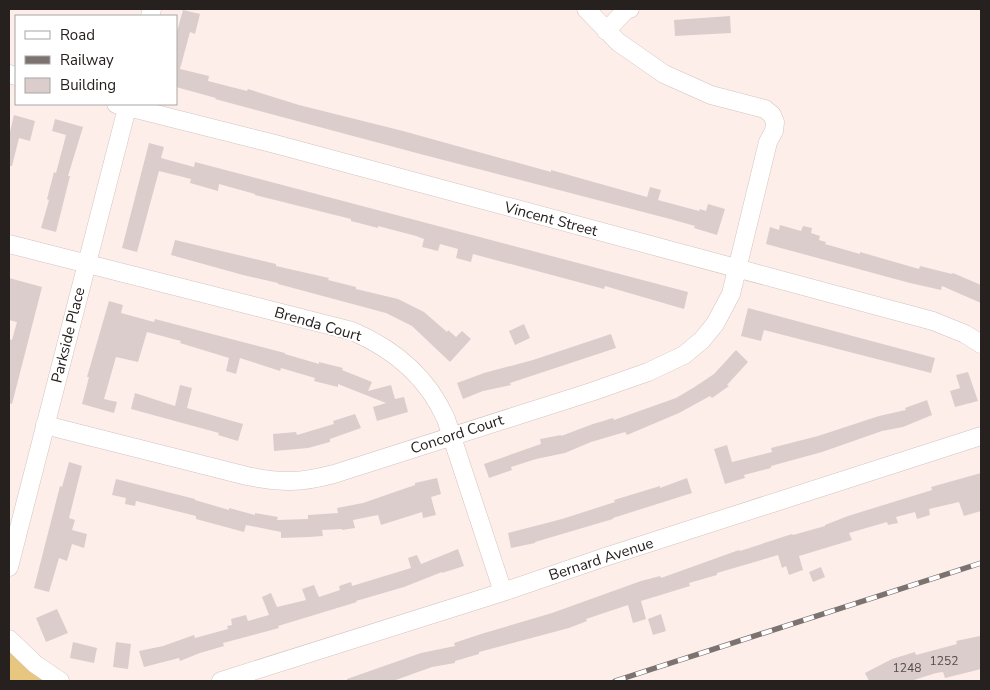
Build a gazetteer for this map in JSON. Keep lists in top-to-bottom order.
{
  "streets": {
    "street": [
      "Vincent Street",
      "Brenda Court",
      "Parkside Place",
      "Concord Court",
      "Bernard Avenue"
    ]
  },
  "crossings": [
    ["Vincent Street", "Parkside Place"],
    ["Vincent Street", "Concord Court"],
    ["Brenda Court", "Parkside Place"],
    ["Brenda Court", "Concord Court"],
    ["Brenda Court", "Bernard Avenue"],
    ["Parkside Place", "Concord Court"]
  ],
  "house_numbers": ["1252", "1248"],
  "legend": ["Road", "Railway", "Building"]
}
